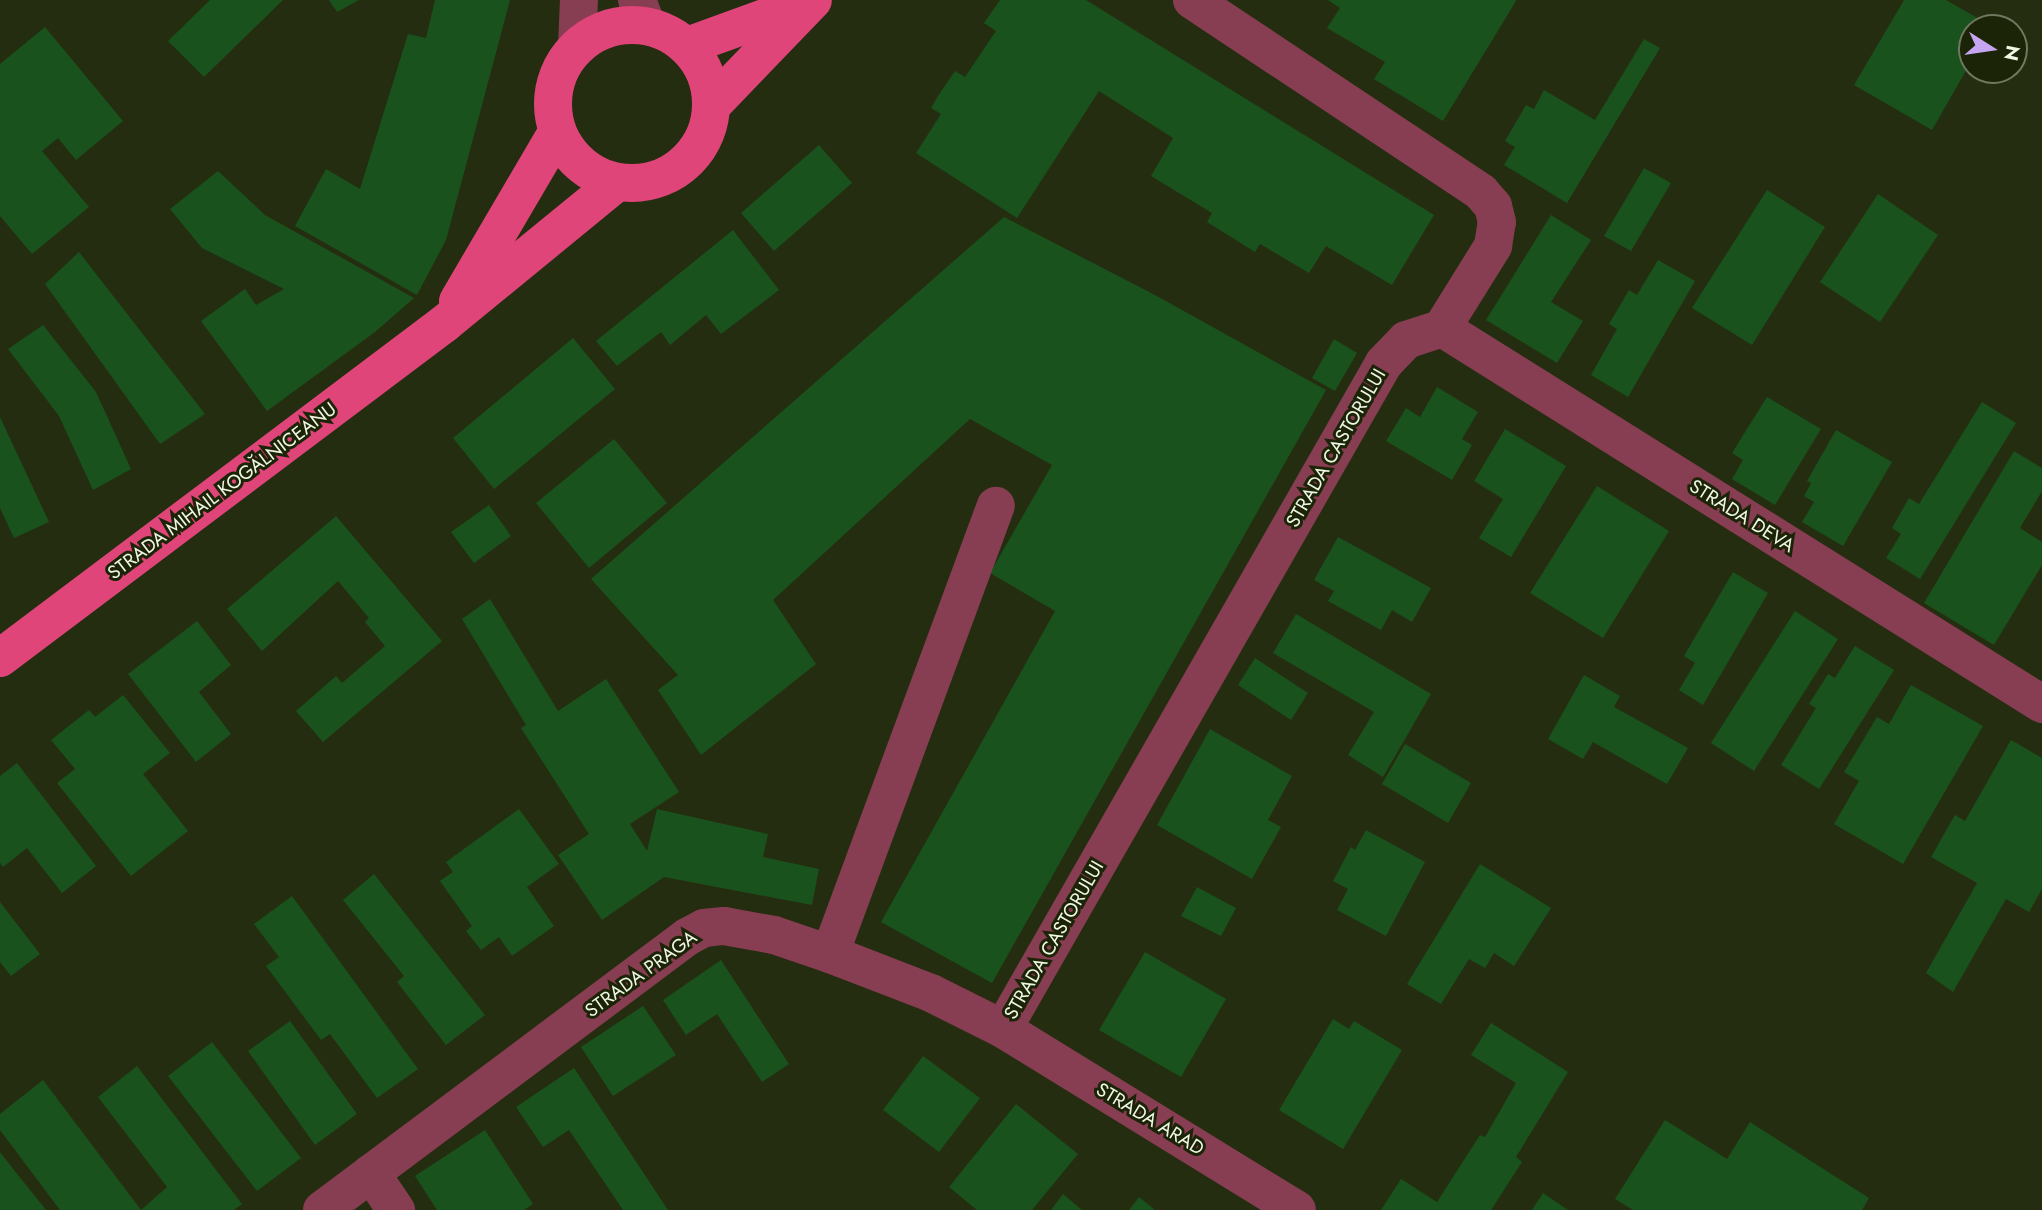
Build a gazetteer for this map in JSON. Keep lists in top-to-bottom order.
{
  "streets": {
    "main road": ["STRADA MIHAIL KOGĂLNICEANU"],
    "street": [
      "STRADA CASTORULUI",
      "STRADA DEVA",
      "STRADA PRAGA",
      "STRADA ARAD"
    ]
  },
  "crossings": [
    ["STRADA CASTORULUI", "STRADA DEVA"],
    ["STRADA CASTORULUI", "STRADA PRAGA"],
    ["STRADA CASTORULUI", "STRADA ARAD"],
    ["STRADA PRAGA", "STRADA ARAD"]
  ],
  "north": "right"
}
